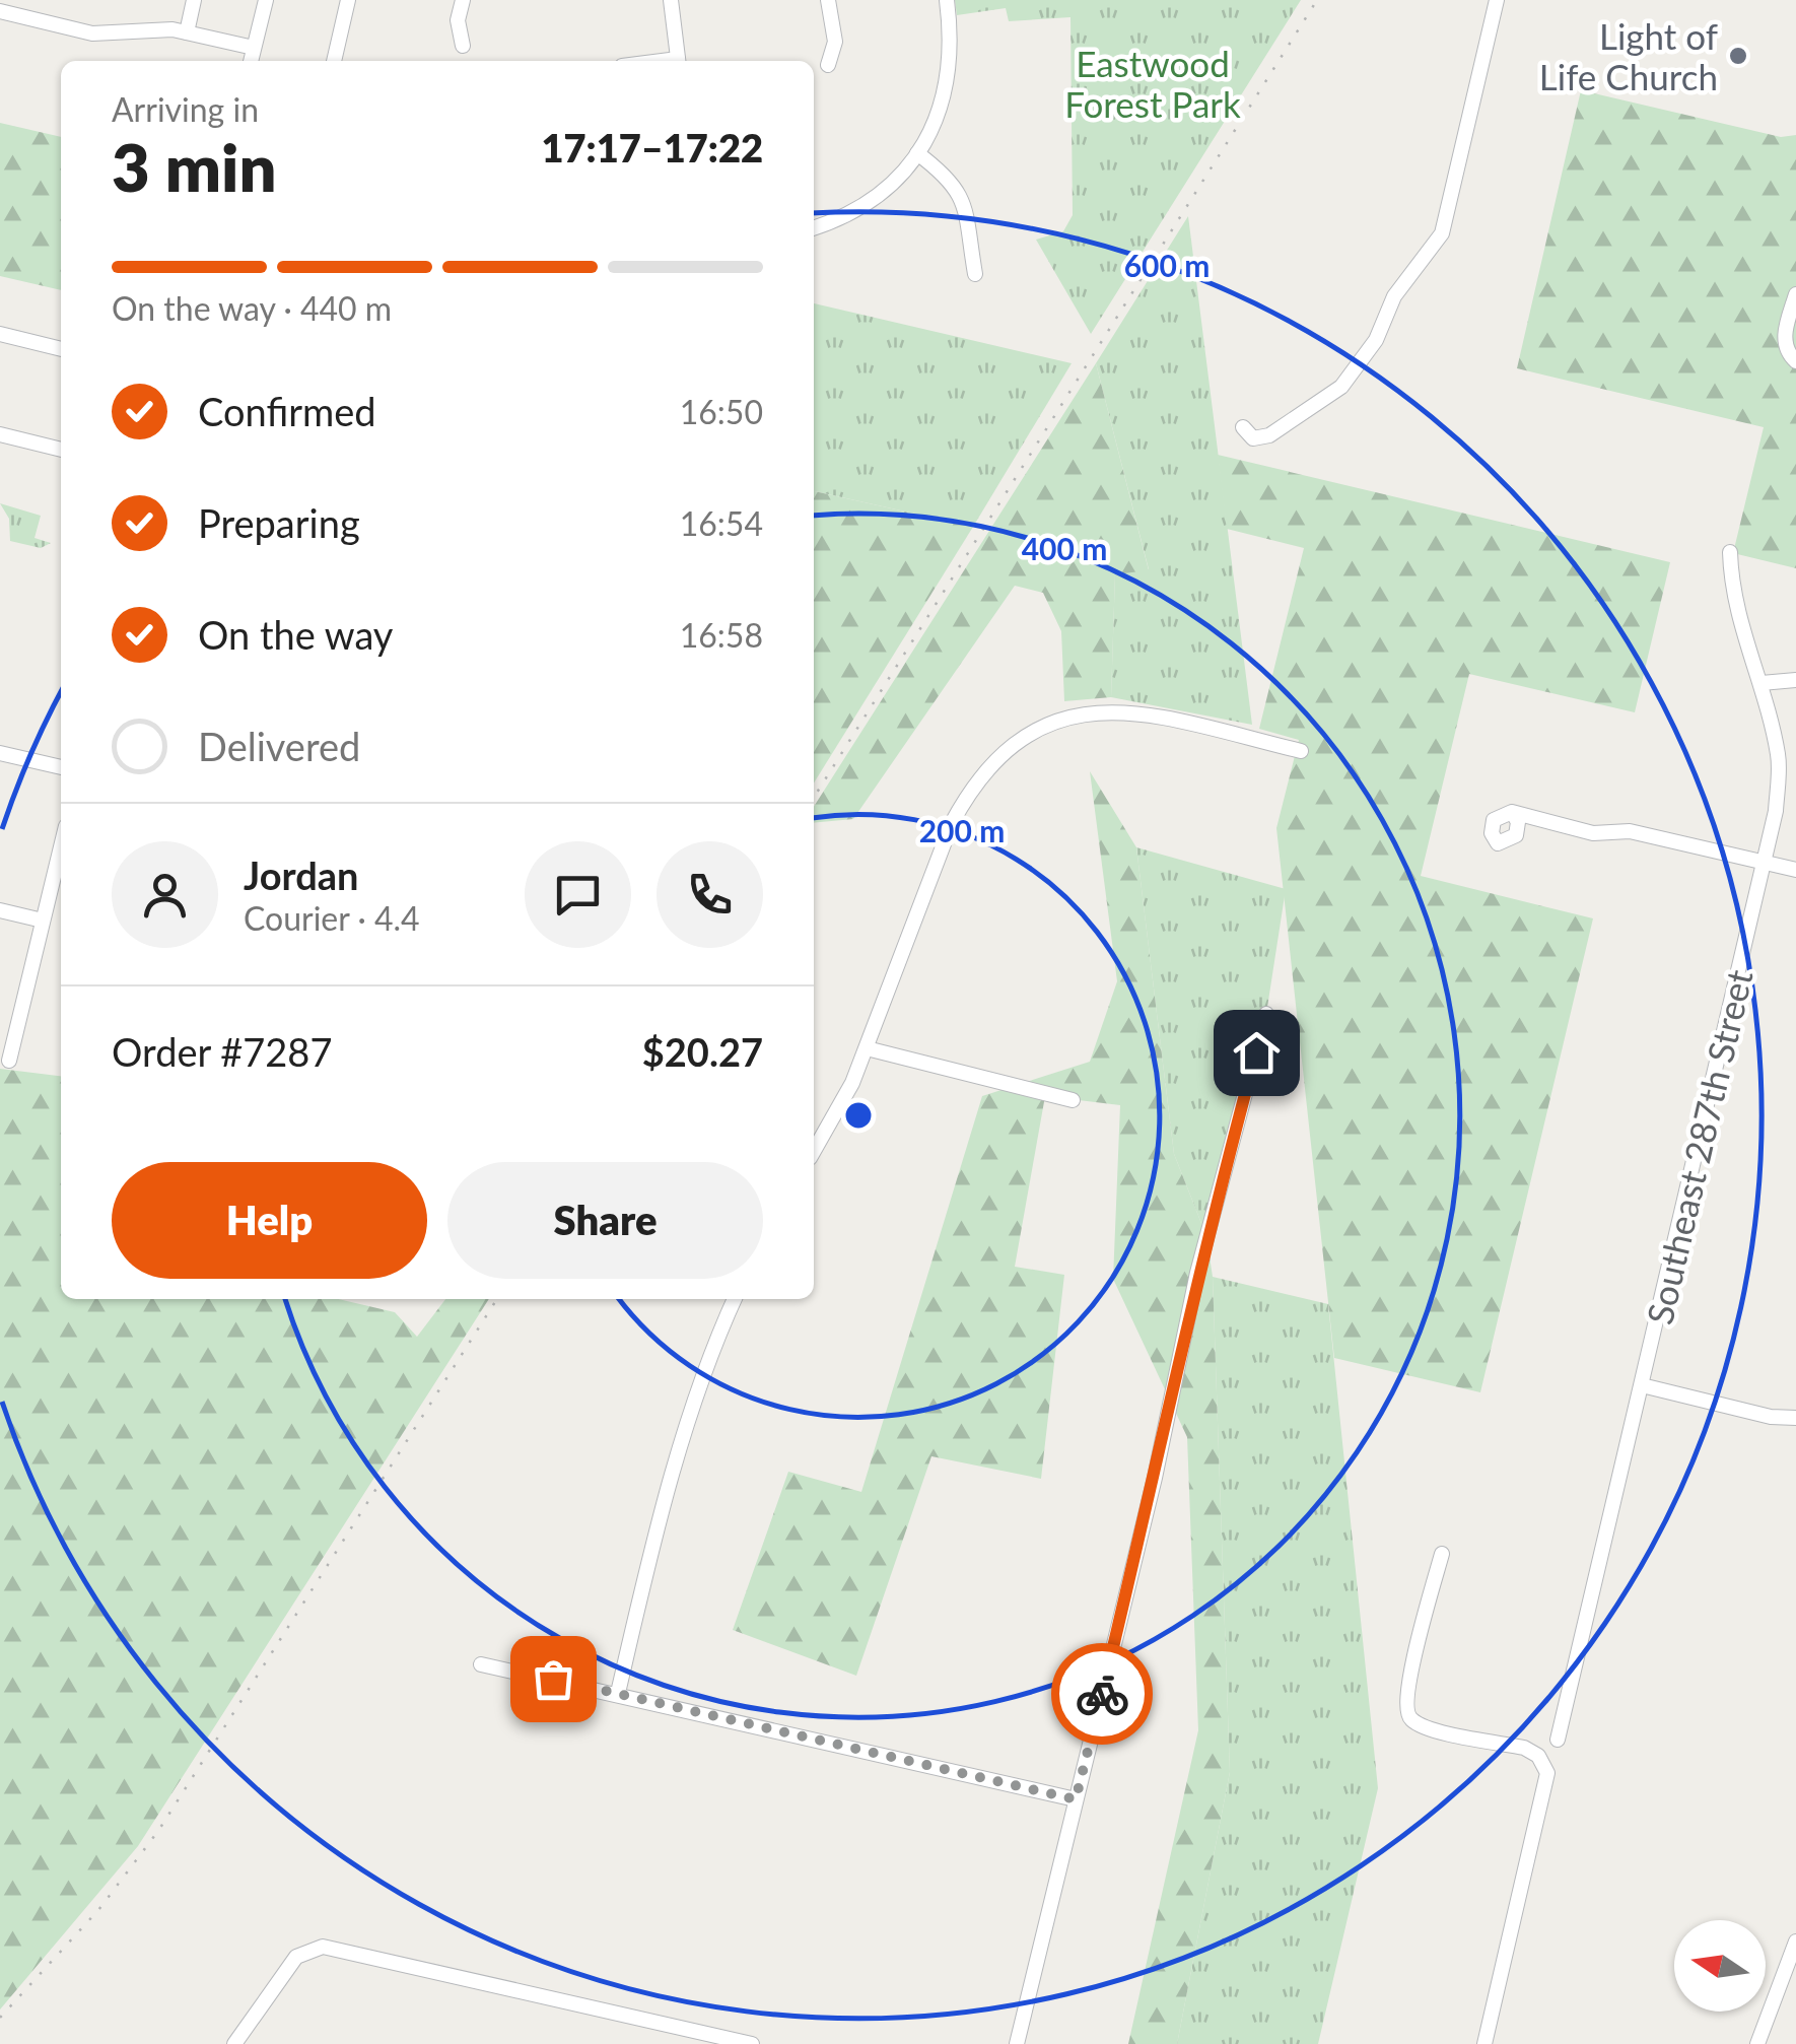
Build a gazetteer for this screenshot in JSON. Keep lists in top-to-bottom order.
{
  "streets": {
    "street": ["Southeast 287th Street"]
  },
  "parks": ["Eastwood Forest Park"],
  "places": ["Light of Life Church"],
  "north": "left",
  "page": {
    "heading": ["3 min", "Arriving in", "17:17–17:22"],
    "panel": [
      "Jordan",
      "Courier · 4.4",
      "Order #7287",
      "$20.27"
    ],
    "bar": "On the way · 440 m",
    "list": [
      ["Confirmed", "16:50"],
      ["Preparing", "16:54"],
      ["On the way", "16:58"],
      "Delivered"
    ],
    "buttons": ["Help", "Share"]
  },
  "rings": ["600 m", "400 m", "200 m"]
}
